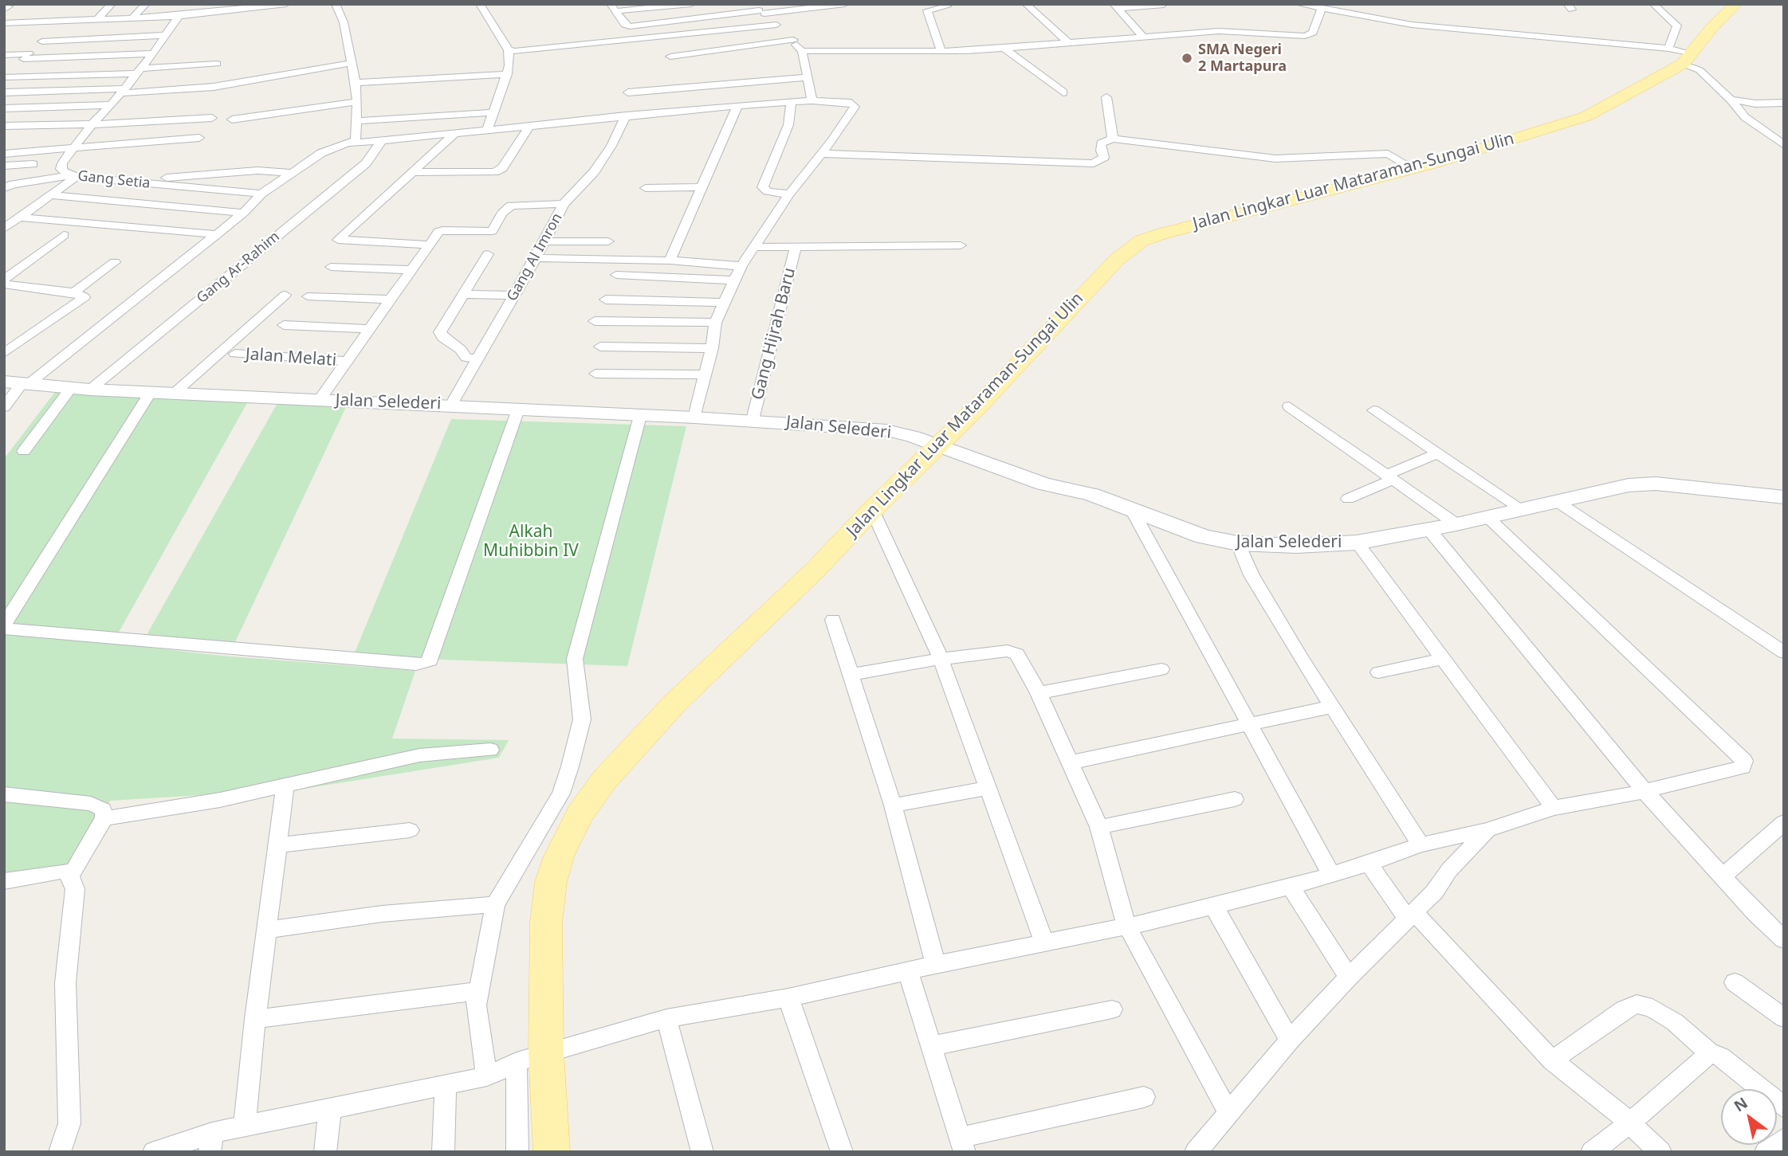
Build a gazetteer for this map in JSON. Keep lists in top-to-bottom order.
{
  "streets": {
    "main road": ["Jalan Lingkar Luar Mataraman-Sungai Ulin"],
    "street": [
      "Gang Setia",
      "Gang Al Imron",
      "Gang Ar-Rahim",
      "Gang Hijrah Baru",
      "Jalan Melati",
      "Jalan Selederi"
    ]
  },
  "crossings": [
    ["Jalan Lingkar Luar Mataraman-Sungai Ulin", "Jalan Selederi"],
    ["Gang Al Imron", "Jalan Selederi"],
    ["Gang Ar-Rahim", "Jalan Selederi"],
    ["Gang Hijrah Baru", "Jalan Selederi"]
  ],
  "parks": ["Alkah Muhibbin IV"],
  "places": ["SMA Negeri 2 Martapura"],
  "north": "top left"
}
